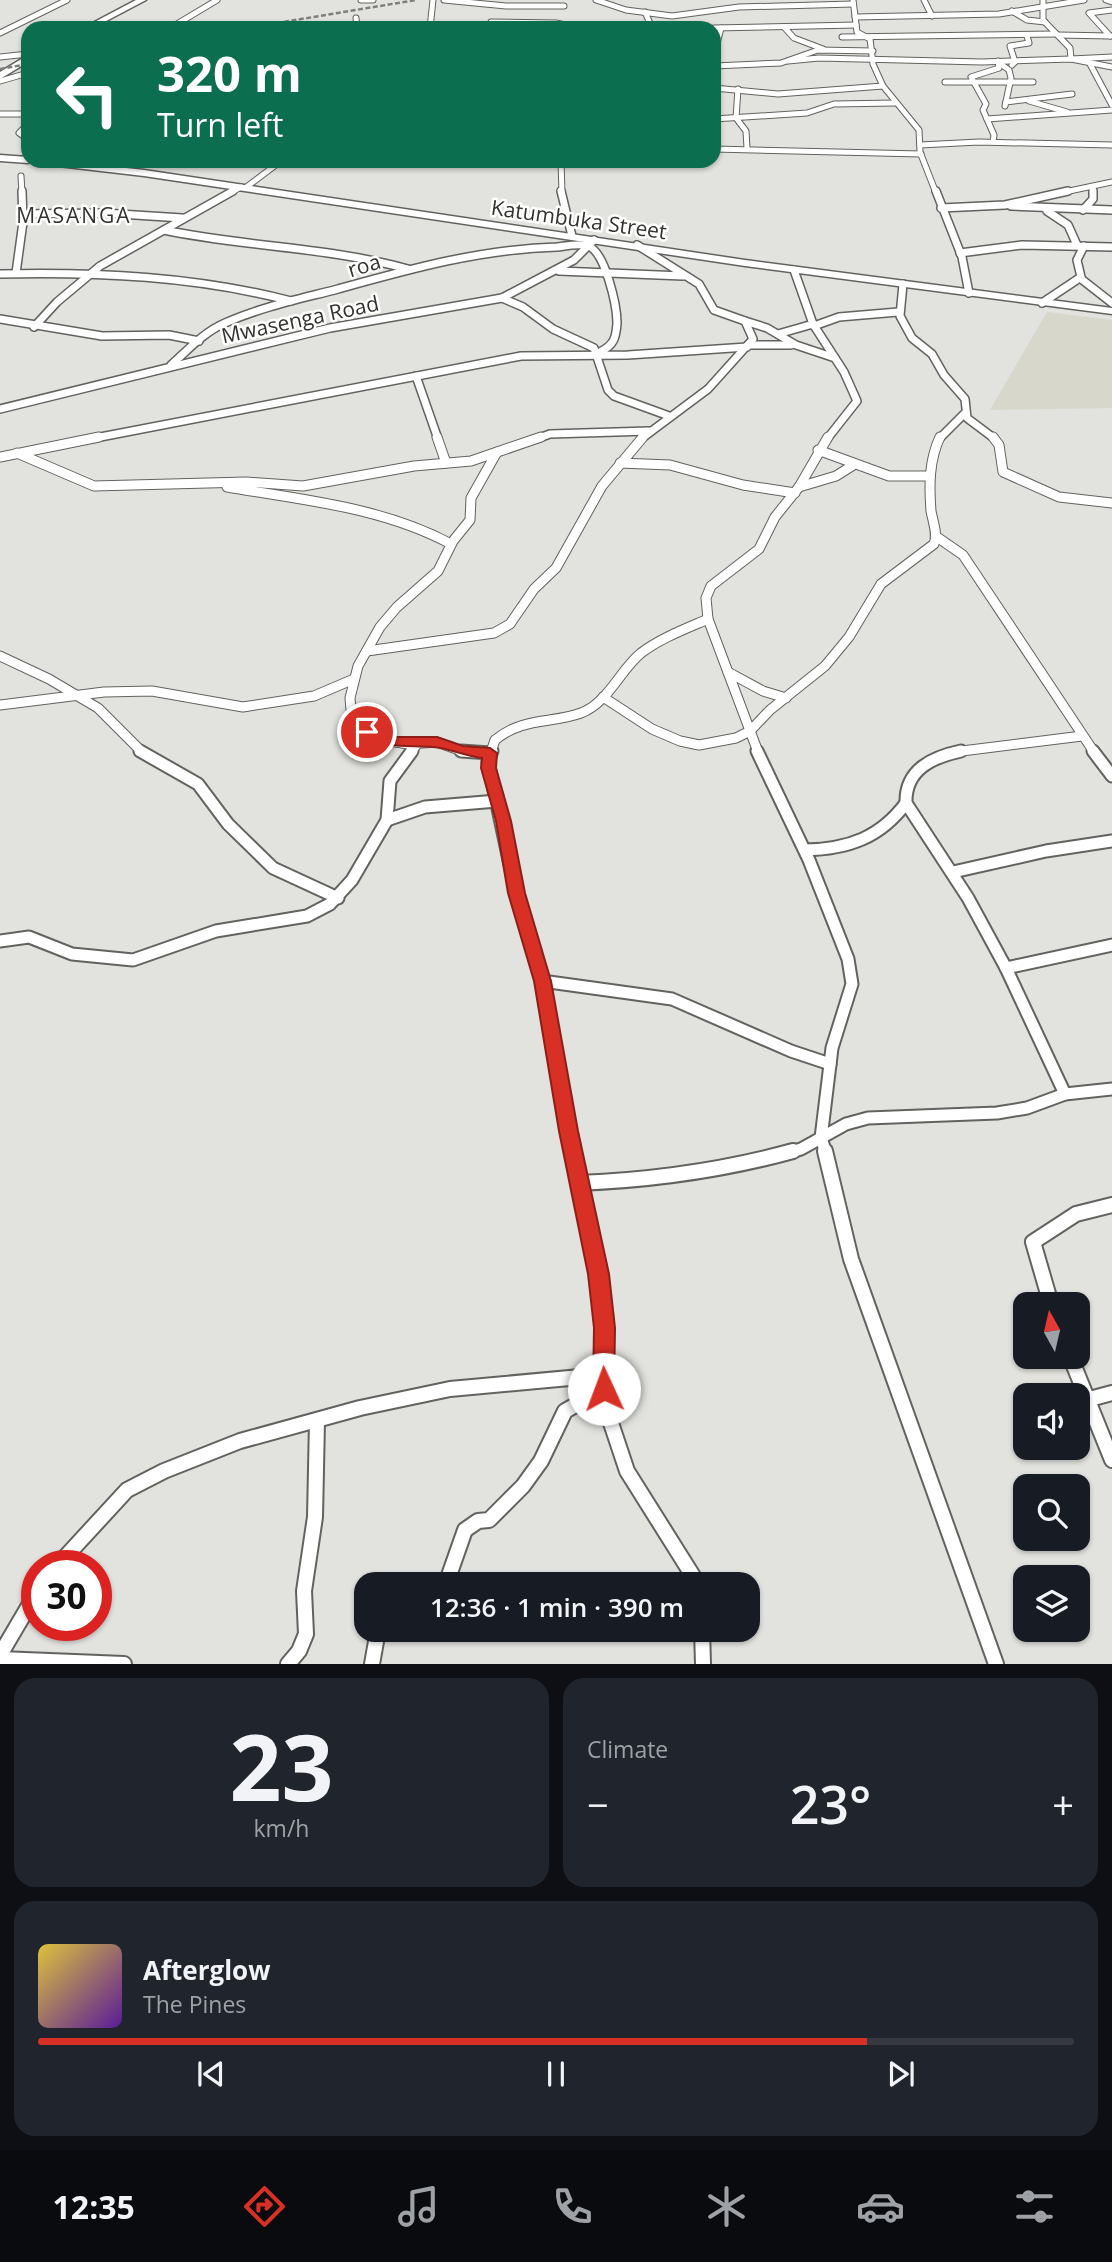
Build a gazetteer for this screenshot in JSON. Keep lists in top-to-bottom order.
{
  "streets": {
    "main road": ["Katumbuka Street"],
    "street": ["roa", "Mwasenga Road"]
  },
  "crossings": [
    ["Katumbuka Street", "roa"],
    ["Katumbuka Street", "Mwasenga Road"],
    ["roa", "Mwasenga Road"]
  ],
  "districts": ["MASANGA"],
  "north": "top",
  "page": {
    "turn": ["320 m", "Turn left"],
    "limit": "30",
    "trip": "12:36 · 1 min · 390 m",
    "tile": [
      ["23", "km/h"],
      "Climate"
    ],
    "heat": ["−", "23°", "+"],
    "song": ["Afterglow", "The Pines"],
    "tabs": "12:35"
  }
}
